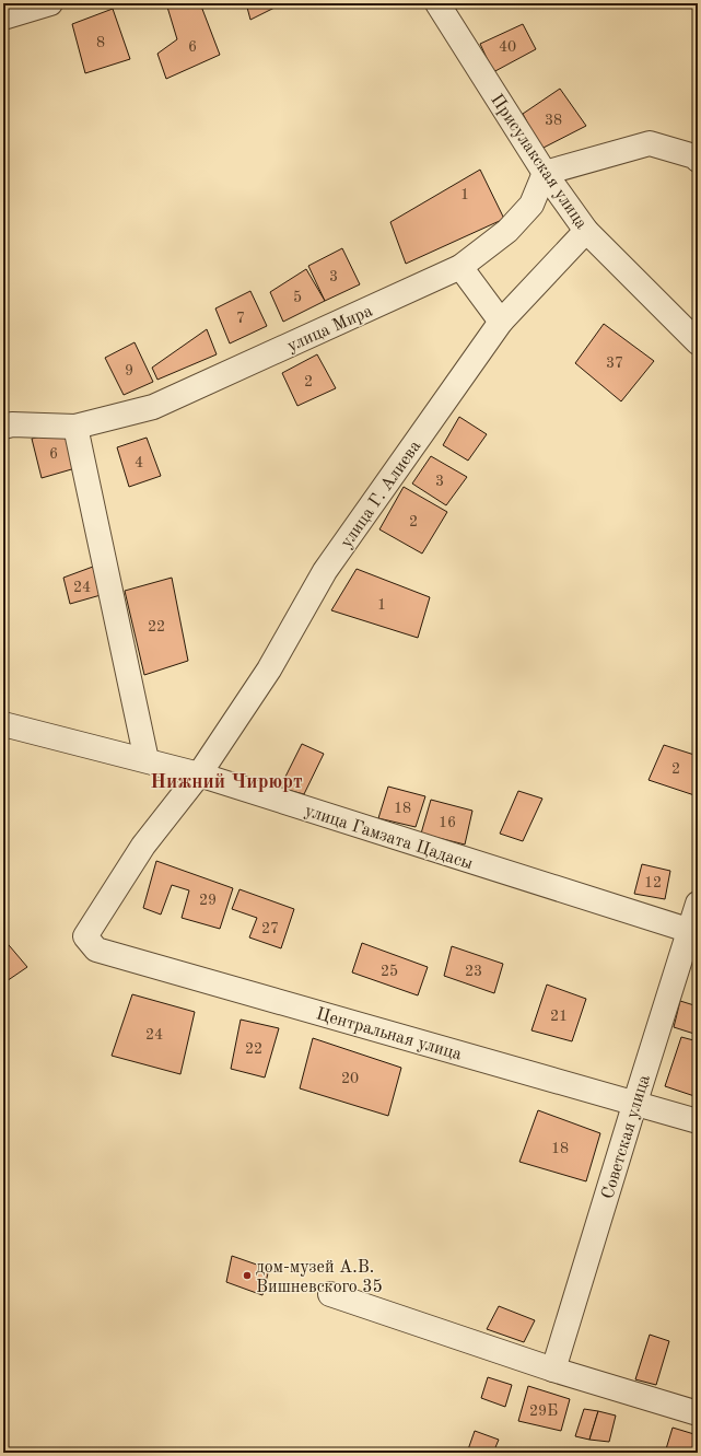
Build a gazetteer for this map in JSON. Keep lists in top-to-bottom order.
{
  "streets": {
    "street": [
      "Присулакская улица",
      "улица Мира",
      "улица Г. Алиева",
      "улица Гамзата Цадасы",
      "Центральная улица",
      "Советская улица"
    ]
  },
  "crossings": [
    ["Присулакская улица", "улица Мира"],
    ["Присулакская улица", "улица Г. Алиева"],
    ["улица Г. Алиева", "улица Гамзата Цадасы"],
    ["улица Г. Алиева", "Центральная улица"],
    ["улица Гамзата Цадасы", "Советская улица"],
    ["Центральная улица", "Советская улица"]
  ],
  "districts": ["Нижний Чирюрт"],
  "places": ["дом-музей А.В. Вишневского 35"],
  "house_numbers": [
    "8",
    "6",
    "40",
    "38",
    "1",
    "3",
    "5",
    "7",
    "37",
    "9",
    "2",
    "6",
    "4",
    "3",
    "2",
    "24",
    "1",
    "22",
    "2",
    "18",
    "16",
    "12",
    "29",
    "27",
    "25",
    "23",
    "21",
    "24",
    "22",
    "20",
    "18",
    "29Б"
  ]
}
